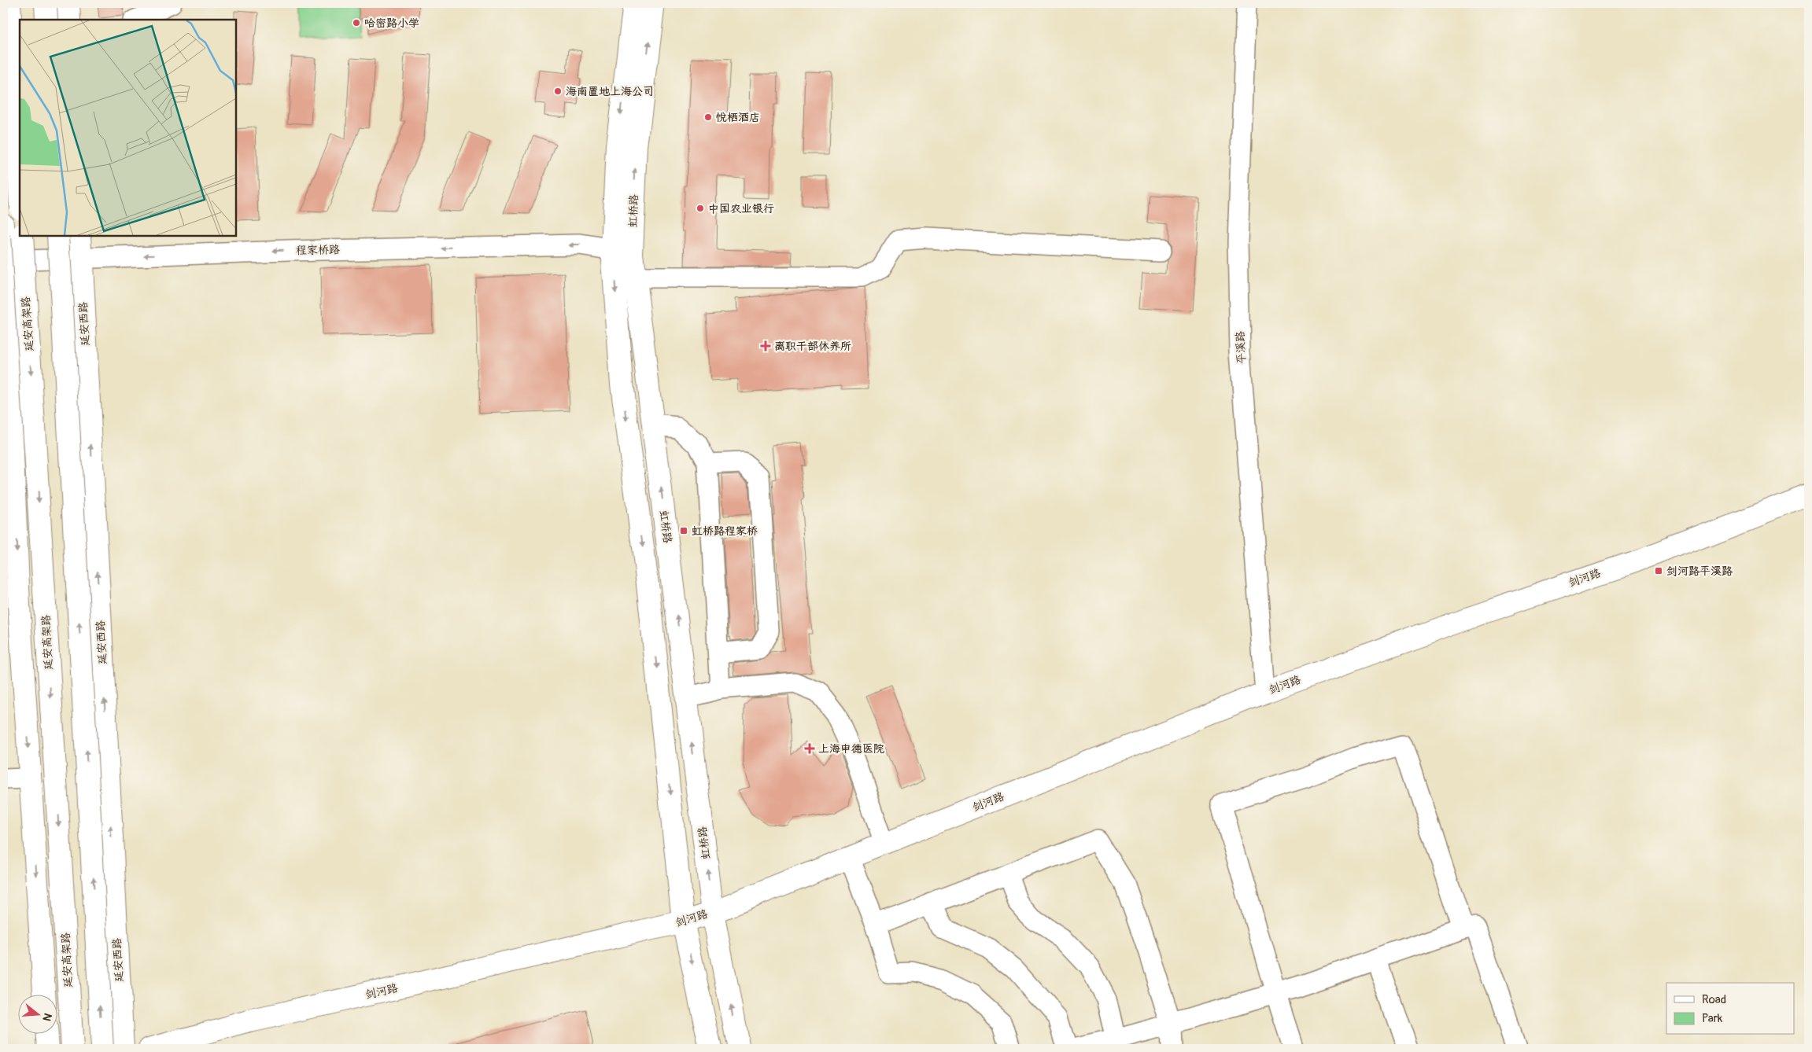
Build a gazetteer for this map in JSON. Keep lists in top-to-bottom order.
{
  "streets": {
    "main road": [
      "虹桥路",
      "延安高架路",
      "延安西路",
      "剑河路"
    ],
    "street": ["程家桥路", "平溪路"]
  },
  "crossings": [
    ["虹桥路", "程家桥路"],
    ["虹桥路", "剑河路"],
    ["程家桥路", "延安西路"],
    ["平溪路", "剑河路"]
  ],
  "one_way": ["程家桥路"],
  "places": {
    "other": [
      "哈密路小学",
      "海南置地上海公司",
      "悦栖酒店",
      "中国农业银行"
    ],
    "health": ["离职干部休养所", "上海申德医院"],
    "transit": ["虹桥路程家桥", "剑河路平溪路"]
  },
  "legend": ["Road", "Park"],
  "north": "right"
}
